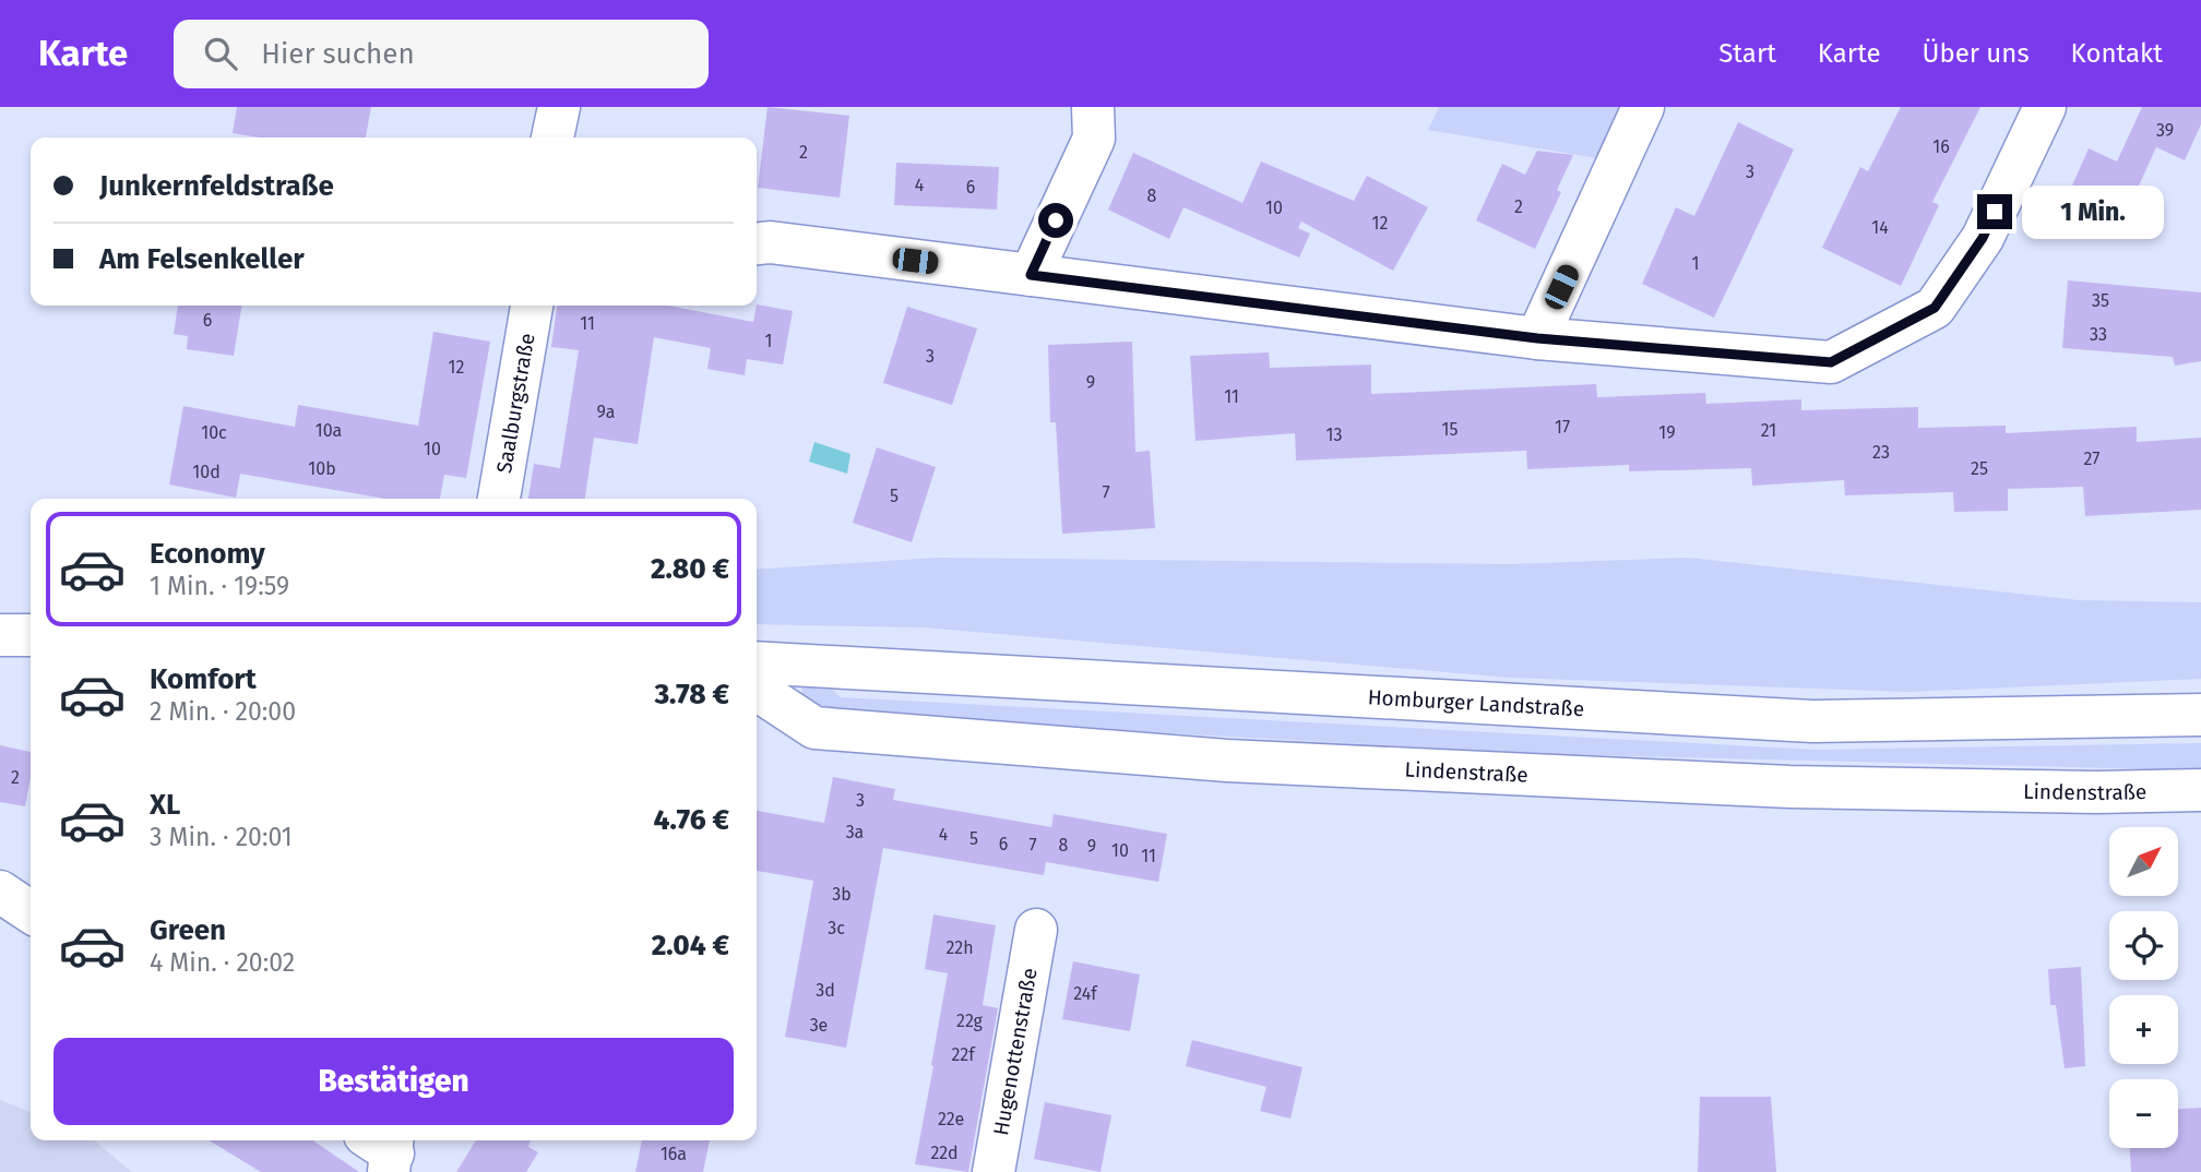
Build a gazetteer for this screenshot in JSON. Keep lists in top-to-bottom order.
{
  "streets": {
    "street": [
      "Saalburgstraße",
      "Homburger Landstraße",
      "Lindenstraße",
      "Hugenottenstraße"
    ]
  },
  "house_numbers": [
    "39",
    "16",
    "2",
    "3",
    "4",
    "6",
    "8",
    "2",
    "10",
    "12",
    "14",
    "1",
    "35",
    "6",
    "11",
    "33",
    "1",
    "3",
    "12",
    "9",
    "11",
    "9a",
    "17",
    "15",
    "10a",
    "21",
    "10c",
    "19",
    "13",
    "10",
    "23",
    "27",
    "10b",
    "25",
    "10d",
    "7",
    "5",
    "2",
    "3",
    "3a",
    "4",
    "5",
    "6",
    "7",
    "8",
    "9",
    "10",
    "11",
    "3b",
    "3c",
    "22h",
    "3d",
    "24f",
    "22g",
    "3e",
    "22f",
    "22e",
    "22d",
    "16a"
  ],
  "north": "top right",
  "page": {
    "header": "Karte",
    "search": "Hier suchen",
    "nav": [
      "Start",
      "Karte",
      "Über uns",
      "Kontakt"
    ],
    "banner": ["Junkernfeldstraße", "Am Felsenkeller"],
    "bubble": "1 Min.",
    "list": [
      {
        "name": "Economy",
        "note": "1 Min. · 19:59",
        "value": "2.80 €"
      },
      {
        "name": "Komfort",
        "note": "2 Min. · 20:00",
        "value": "3.78 €"
      },
      {
        "name": "XL",
        "note": "3 Min. · 20:01",
        "value": "4.76 €"
      },
      {
        "name": "Green",
        "note": "4 Min. · 20:02",
        "value": "2.04 €"
      }
    ],
    "map_buttons": ["+", "−"],
    "buttons": "Bestätigen"
  }
}
